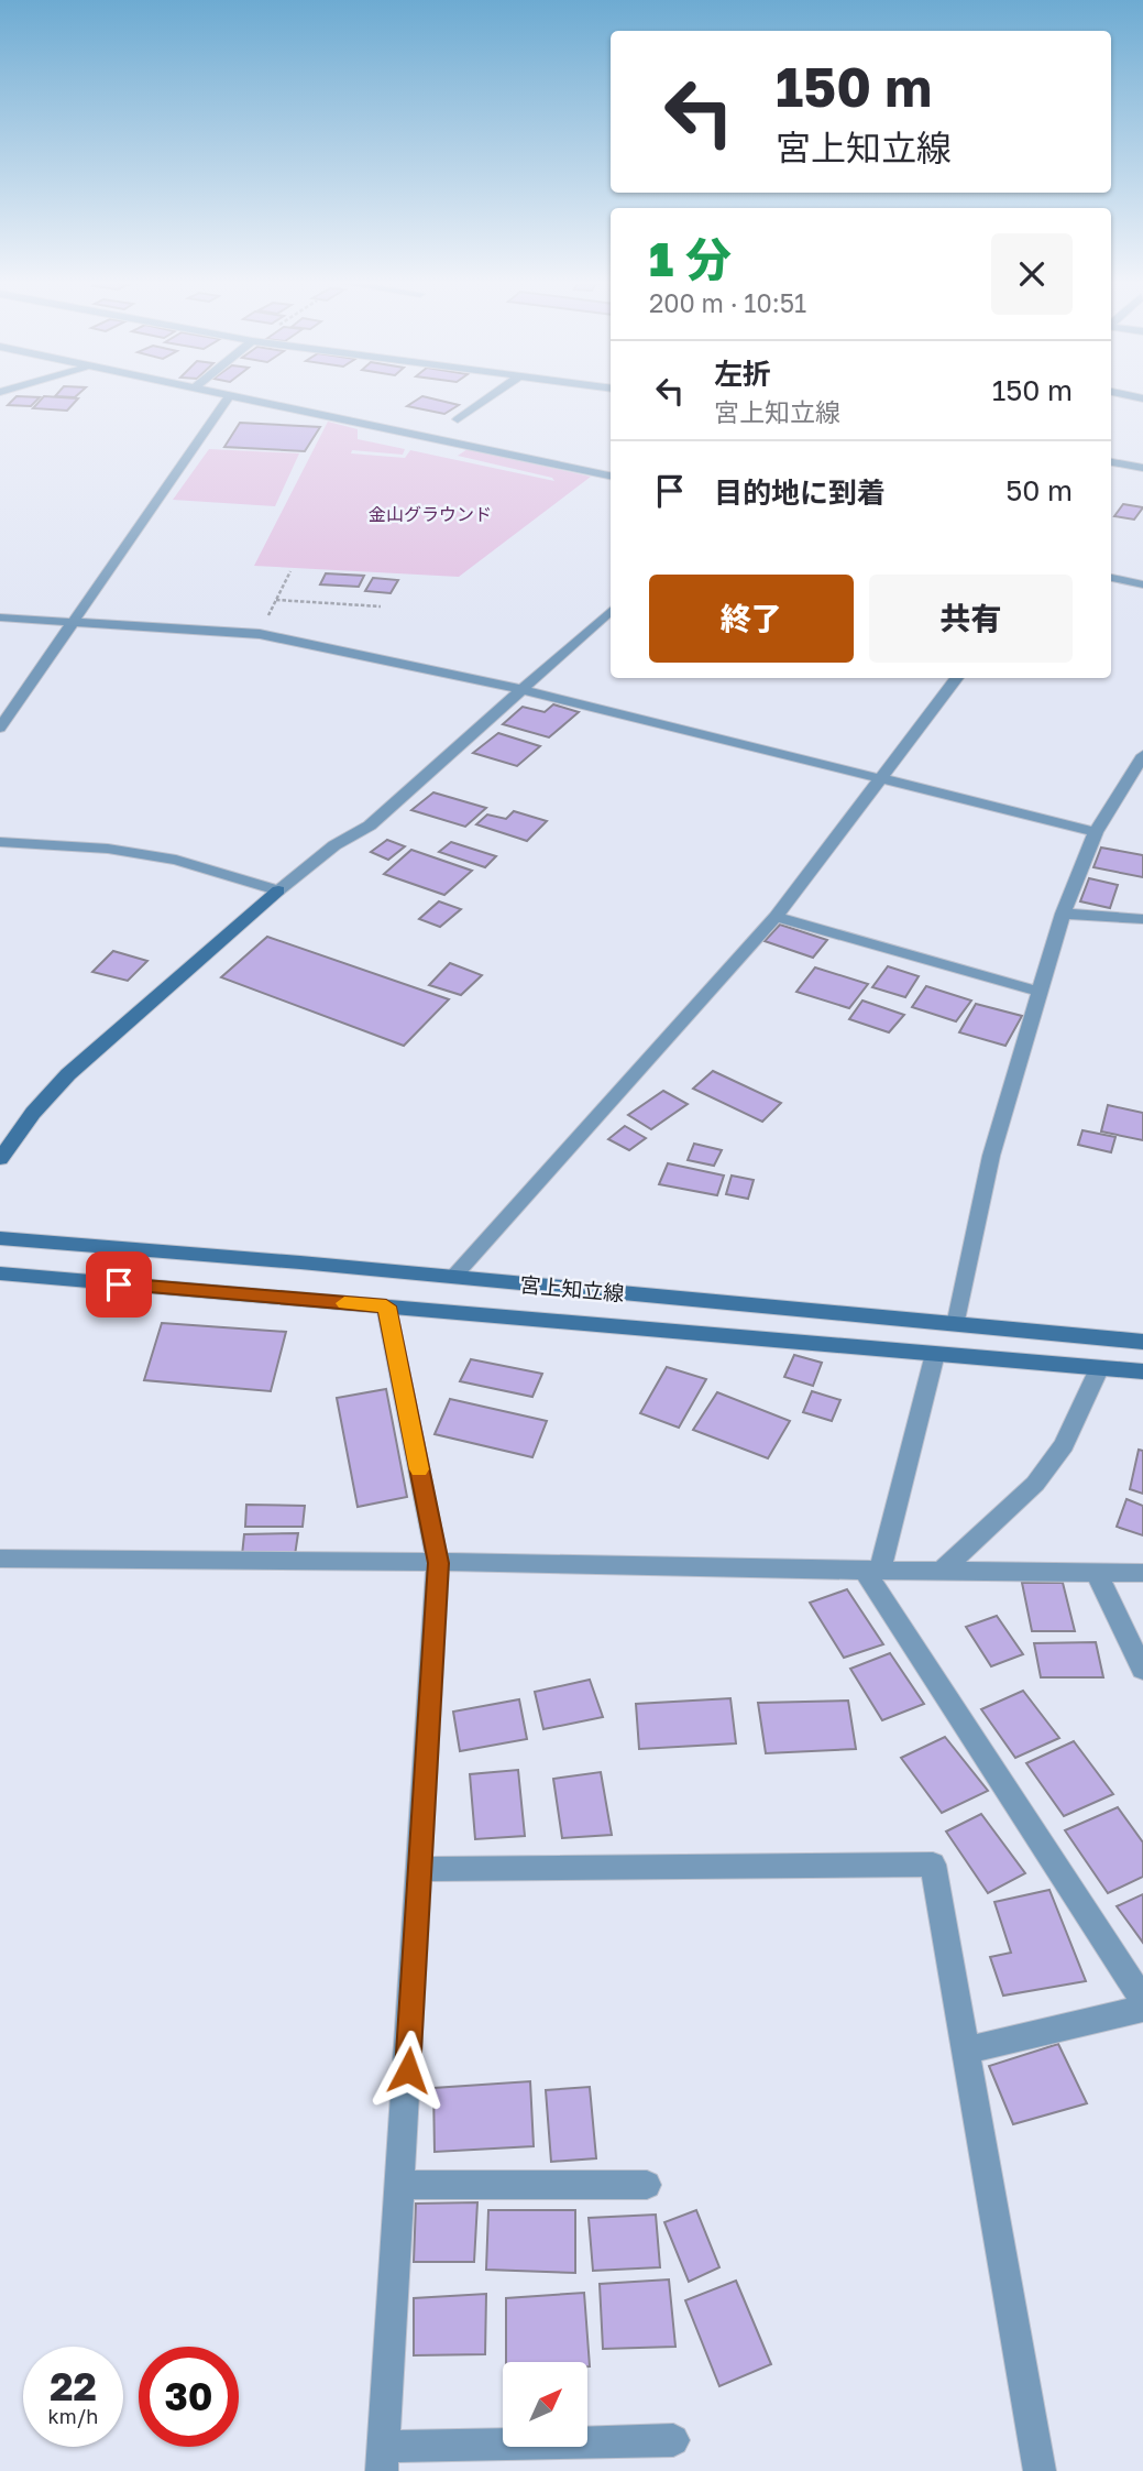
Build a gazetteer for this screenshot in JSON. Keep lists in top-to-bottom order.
{
  "streets": {
    "main road": ["宮上知立線"]
  },
  "parks": ["金山グラウンド"],
  "north": "top right",
  "page": {
    "turn": ["150 m", "宮上知立線"],
    "heading": ["1 分", "200 m · 10:51"],
    "list": [
      {
        "name": "左折",
        "note": "宮上知立線",
        "value": "150 m"
      },
      {
        "name": "目的地に到着",
        "value": "50 m"
      }
    ],
    "buttons": ["終了", "共有"],
    "speed": "22 km/h",
    "limit": "30"
  }
}
